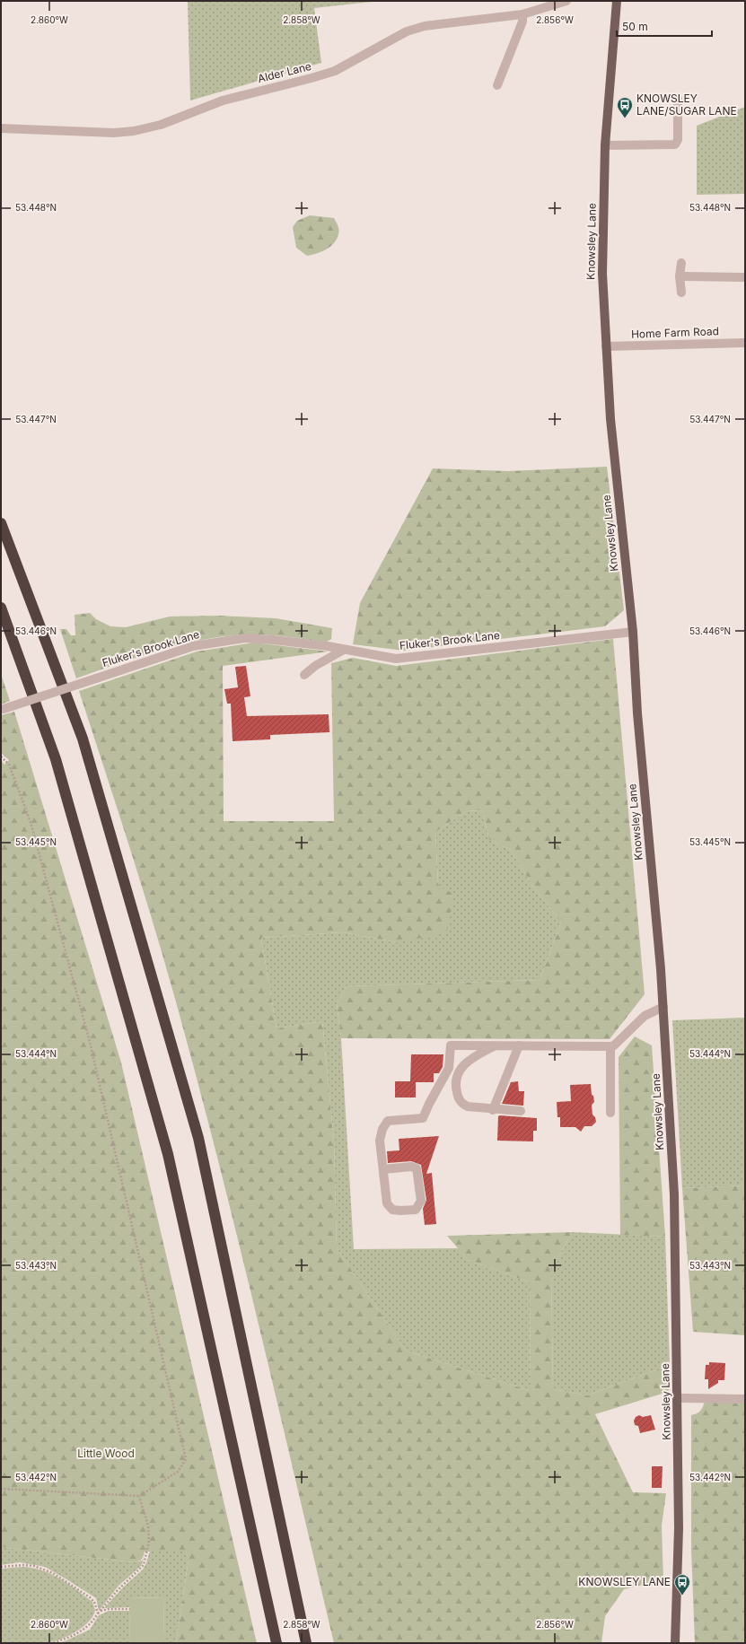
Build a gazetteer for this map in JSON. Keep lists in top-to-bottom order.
{
  "streets": {
    "main road": ["Knowsley Lane"],
    "street": ["Alder Lane", "Home Farm Road", "Fluker's Brook Lane"]
  },
  "crossings": [
    ["Knowsley Lane", "Home Farm Road"],
    ["Knowsley Lane", "Fluker's Brook Lane"]
  ],
  "parks": ["Little Wood"],
  "places": {
    "bus stop": ["KNOWSLEY LANE/SUGAR LANE", "KNOWSLEY LANE"]
  },
  "scale_bar": "50 m",
  "coordinates": [
    "2.860°W",
    "2.858°W",
    "2.856°W",
    "53.448°N",
    "53.447°N",
    "53.446°N",
    "53.445°N",
    "53.444°N",
    "53.443°N",
    "53.442°N"
  ]
}
